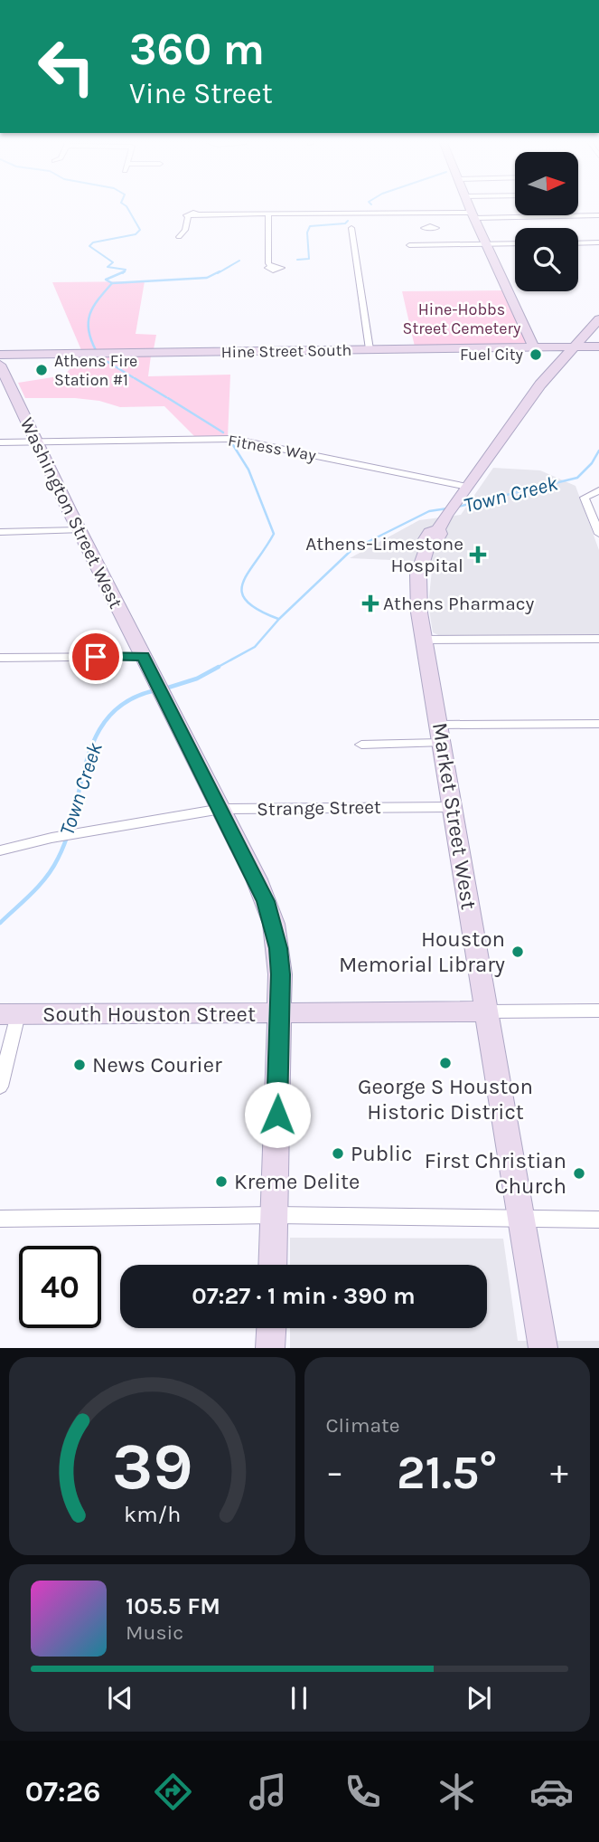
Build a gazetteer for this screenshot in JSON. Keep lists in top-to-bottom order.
{
  "streets": {
    "street": [
      "Hine Street South",
      "Fitness Way",
      "Washington Street West",
      "Strange Street",
      "Market Street West",
      "South Houston Street"
    ]
  },
  "crossings": [
    ["Hine Street South", "Market Street West"],
    ["Fitness Way", "Washington Street West"],
    ["Fitness Way", "Market Street West"],
    ["Washington Street West", "Strange Street"],
    ["Washington Street West", "South Houston Street"],
    ["Strange Street", "Market Street West"],
    ["Market Street West", "South Houston Street"]
  ],
  "water": ["Town Creek"],
  "parks": ["Hine-Hobbs Street Cemetery"],
  "places": {
    "other": [
      "Fuel City",
      "Athens Fire Station #1",
      "Houston Memorial Library",
      "George S Houston Historic District",
      "News Courier",
      "Public",
      "First Christian Church",
      "Kreme Delite"
    ],
    "health": ["Athens-Limestone Hospital", "Athens Pharmacy"]
  },
  "north": "right",
  "page": {
    "turn": ["360 m", "Vine Street"],
    "limit": "40",
    "trip": "07:27 · 1 min · 390 m",
    "tile": "Climate",
    "heat": ["−", "21.5°", "+"],
    "song": ["105.5 FM", "Music"],
    "tabs": "07:26",
    "gauge": ["39", "km/h"]
  }
}
